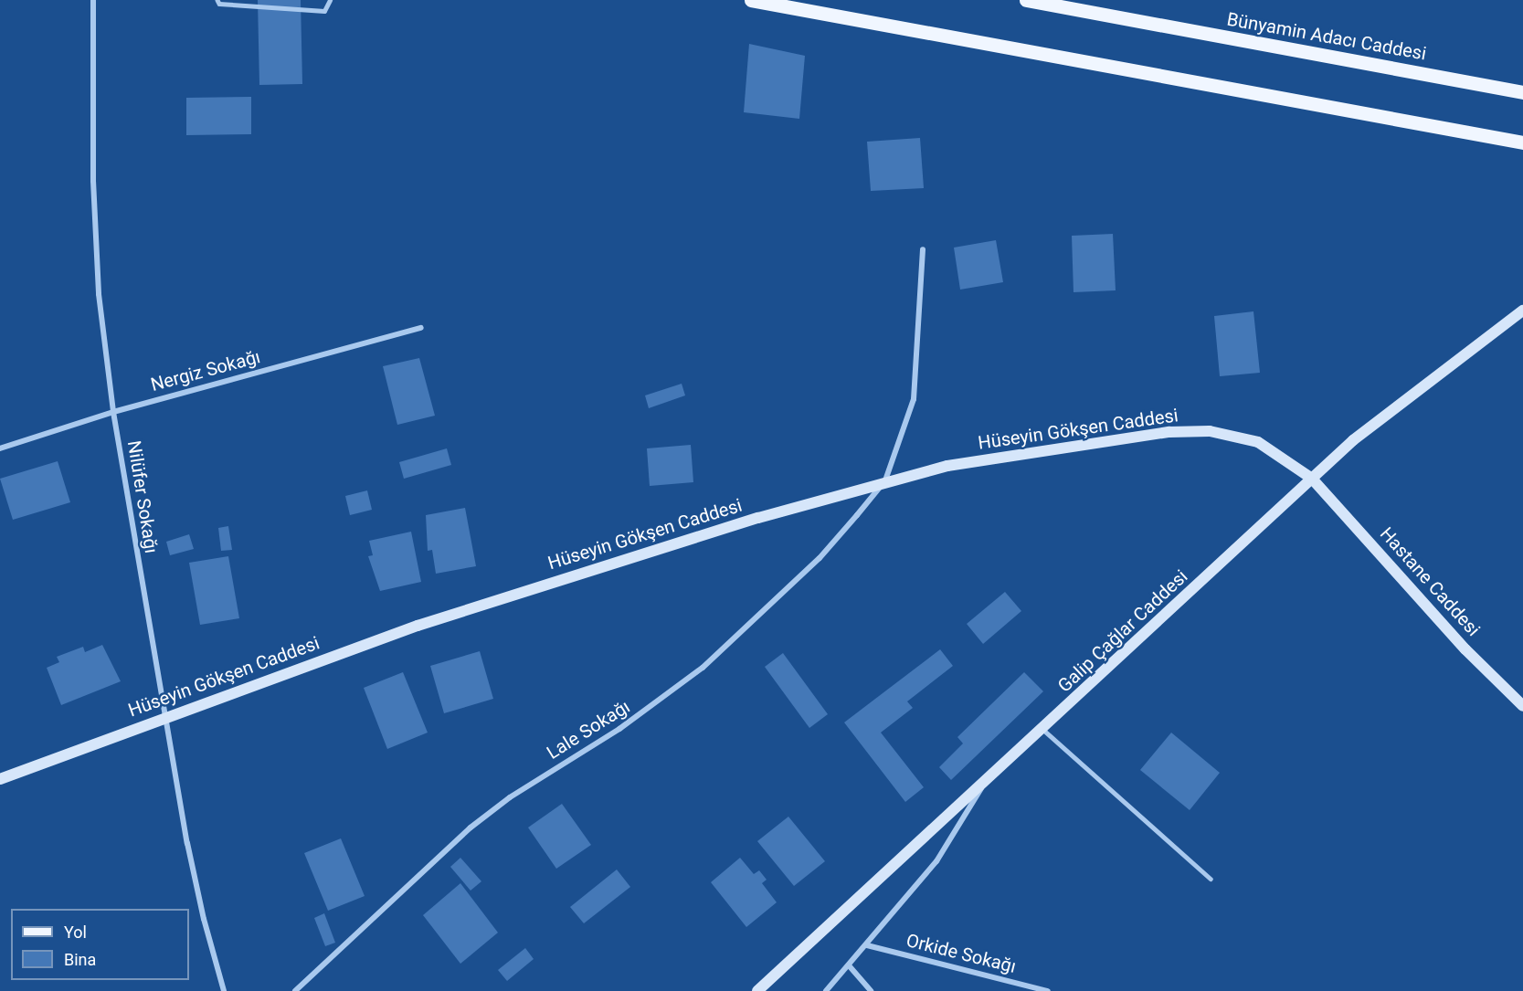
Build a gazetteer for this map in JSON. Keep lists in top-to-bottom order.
{
  "streets": {
    "main road": ["Bünyamin Adacı Caddesi"],
    "street": [
      "Nergiz Sokağı",
      "Hüseyin Gökşen Caddesi",
      "Nilüfer Sokağı",
      "Hastane Caddesi",
      "Galip Çağlar Caddesi",
      "Lale Sokağı",
      "Orkide Sokağı"
    ]
  },
  "crossings": [
    ["Nergiz Sokağı", "Nilüfer Sokağı"],
    ["Hüseyin Gökşen Caddesi", "Nilüfer Sokağı"],
    ["Hüseyin Gökşen Caddesi", "Hastane Caddesi"],
    ["Hüseyin Gökşen Caddesi", "Galip Çağlar Caddesi"],
    ["Hüseyin Gökşen Caddesi", "Lale Sokağı"],
    ["Hastane Caddesi", "Galip Çağlar Caddesi"]
  ],
  "legend": ["Yol", "Bina"]
}
